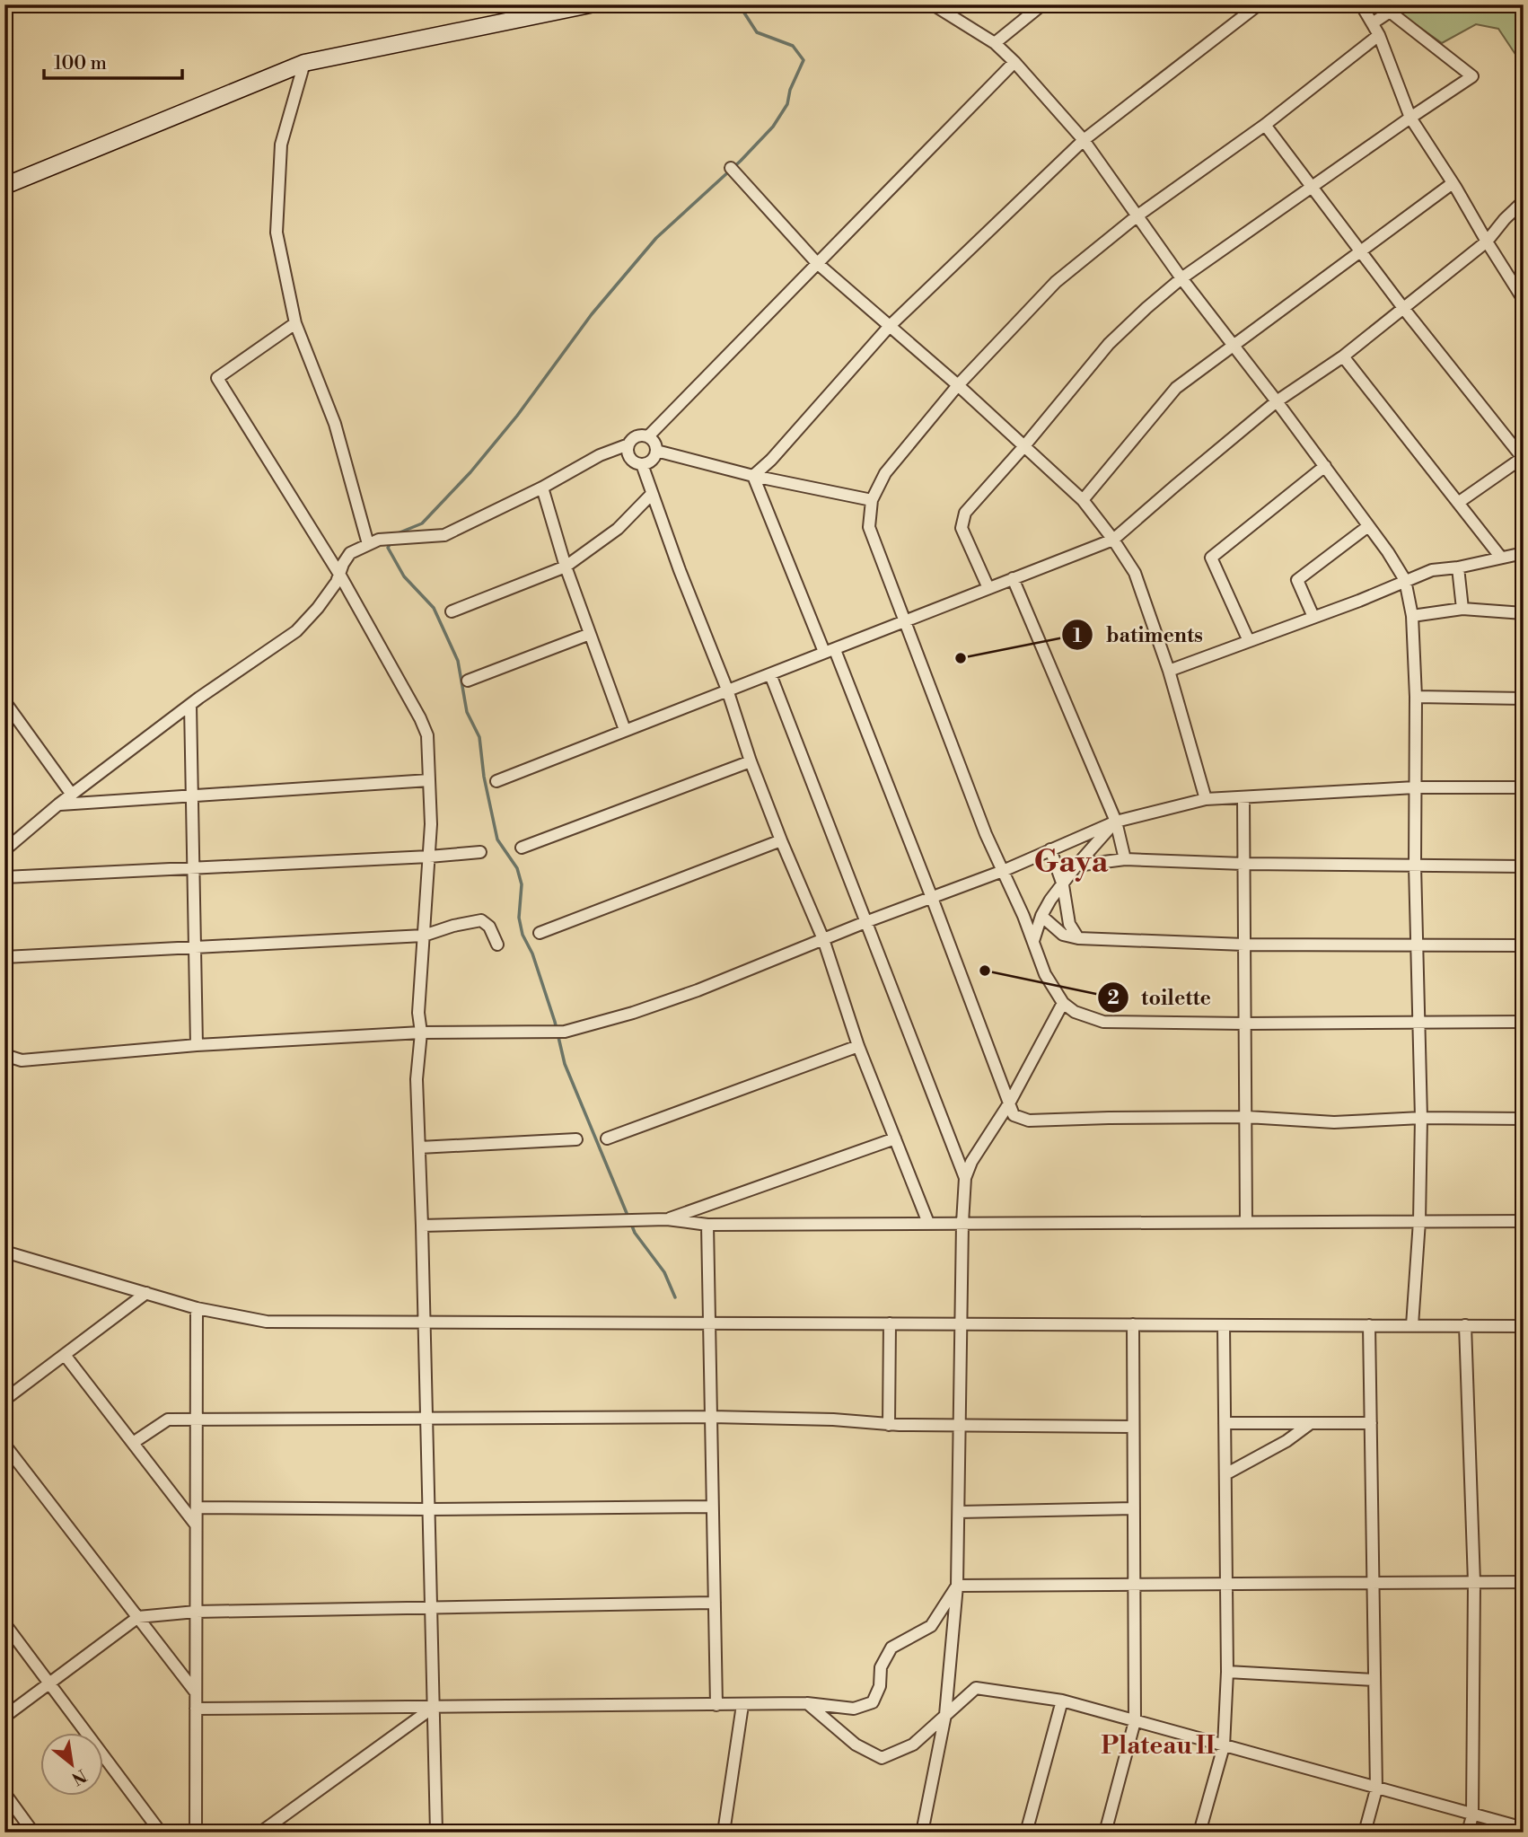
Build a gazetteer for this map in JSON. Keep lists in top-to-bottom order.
{
  "districts": ["Gaya", "Plateau II"],
  "places": ["batiments", "toilette"],
  "scale_bar": "100 m",
  "north": "bottom right"
}
